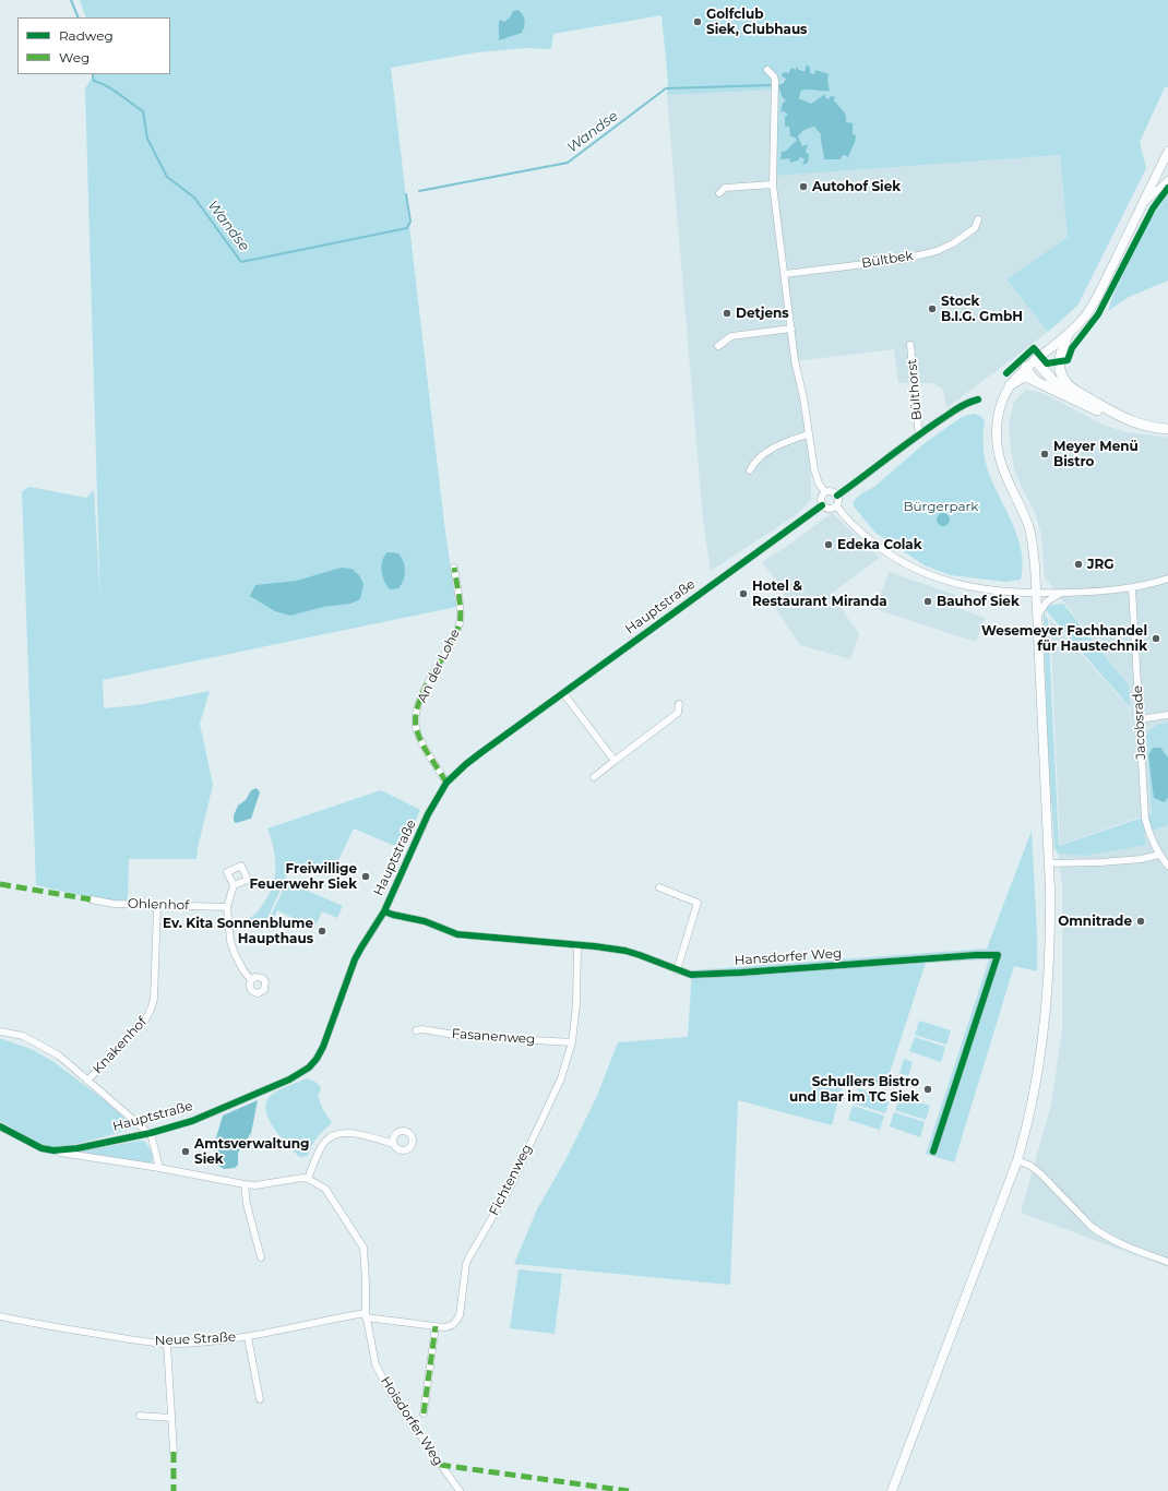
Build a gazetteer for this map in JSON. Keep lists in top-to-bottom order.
{
  "streets": {
    "street": [
      "Bültbek",
      "Bülthorst",
      "Hauptstraße",
      "An der Lohe",
      "Jacobsrade",
      "Ohlenhof",
      "Hansdorfer Weg",
      "Fasanenweg",
      "Knakenhof",
      "Fichtenweg",
      "Neue Straße",
      "Hoisdorfer Weg"
    ]
  },
  "crossings": [
    ["Hauptstraße", "An der Lohe"],
    ["Hauptstraße", "Hansdorfer Weg"],
    ["Ohlenhof", "Knakenhof"],
    ["Hansdorfer Weg", "Fichtenweg"],
    ["Fasanenweg", "Fichtenweg"],
    ["Fichtenweg", "Neue Straße"],
    ["Fichtenweg", "Hoisdorfer Weg"],
    ["Neue Straße", "Hoisdorfer Weg"]
  ],
  "water": ["Wandse"],
  "parks": ["Bürgerpark"],
  "places": [
    "Golfclub Siek, Clubhaus",
    "Autohof Siek",
    "Stock B.I.G. GmbH",
    "Detjens",
    "Meyer Menü Bistro",
    "Edeka Colak",
    "JRG",
    "Hotel & Restaurant Miranda",
    "Bauhof Siek",
    "Wesemeyer Fachhandel für Haustechnik",
    "Freiwillige Feuerwehr Siek",
    "Omnitrade",
    "Ev. Kita Sonnenblume Haupthaus",
    "Schullers Bistro und Bar im TC Siek",
    "Amtsverwaltung Siek"
  ],
  "legend": ["Radweg", "Weg"]
}
